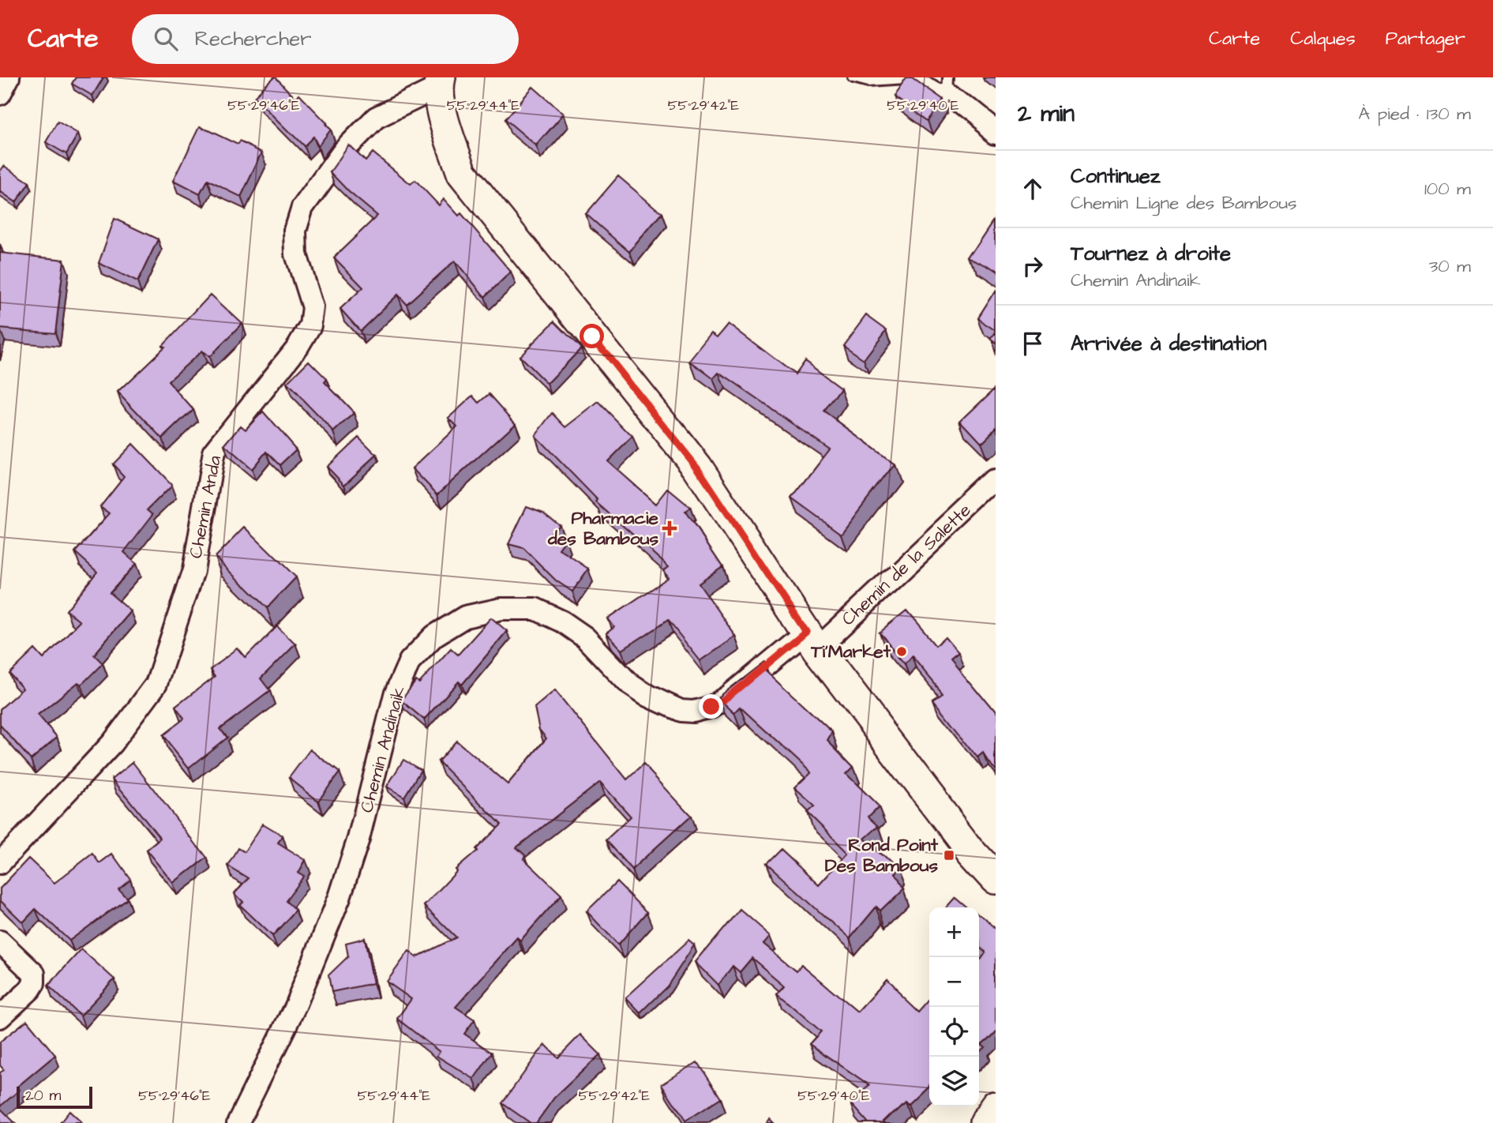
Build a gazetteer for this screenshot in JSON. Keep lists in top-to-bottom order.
{
  "streets": {
    "street": ["Chemin Anda", "Chemin de la Salette", "Chemin Andinaik"]
  },
  "crossings": [
    ["Chemin de la Salette", "Chemin Andinaik"]
  ],
  "places": {
    "health": ["Pharmacie des Bambous"],
    "other": ["Ti'Market"],
    "transit": ["Rond Point Des Bambous"]
  },
  "scale_bar": "20 m",
  "page": {
    "header": "Carte",
    "search": "Rechercher",
    "nav": ["Carte", "Calques", "Partager"],
    "heading": ["2 min", "À pied · 130 m"],
    "list": [
      ["Continuez", "Chemin Ligne des Bambous", "100 m"],
      ["Tournez à droite", "Chemin Andinaik", "30 m"],
      "Arrivée à destination"
    ],
    "map_buttons": ["+", "−"],
    "scale": "20 m"
  },
  "coordinates": [
    "55°29'46\"E",
    "55°29'44\"E",
    "55°29'42\"E",
    "55°29'40\"E"
  ]
}
